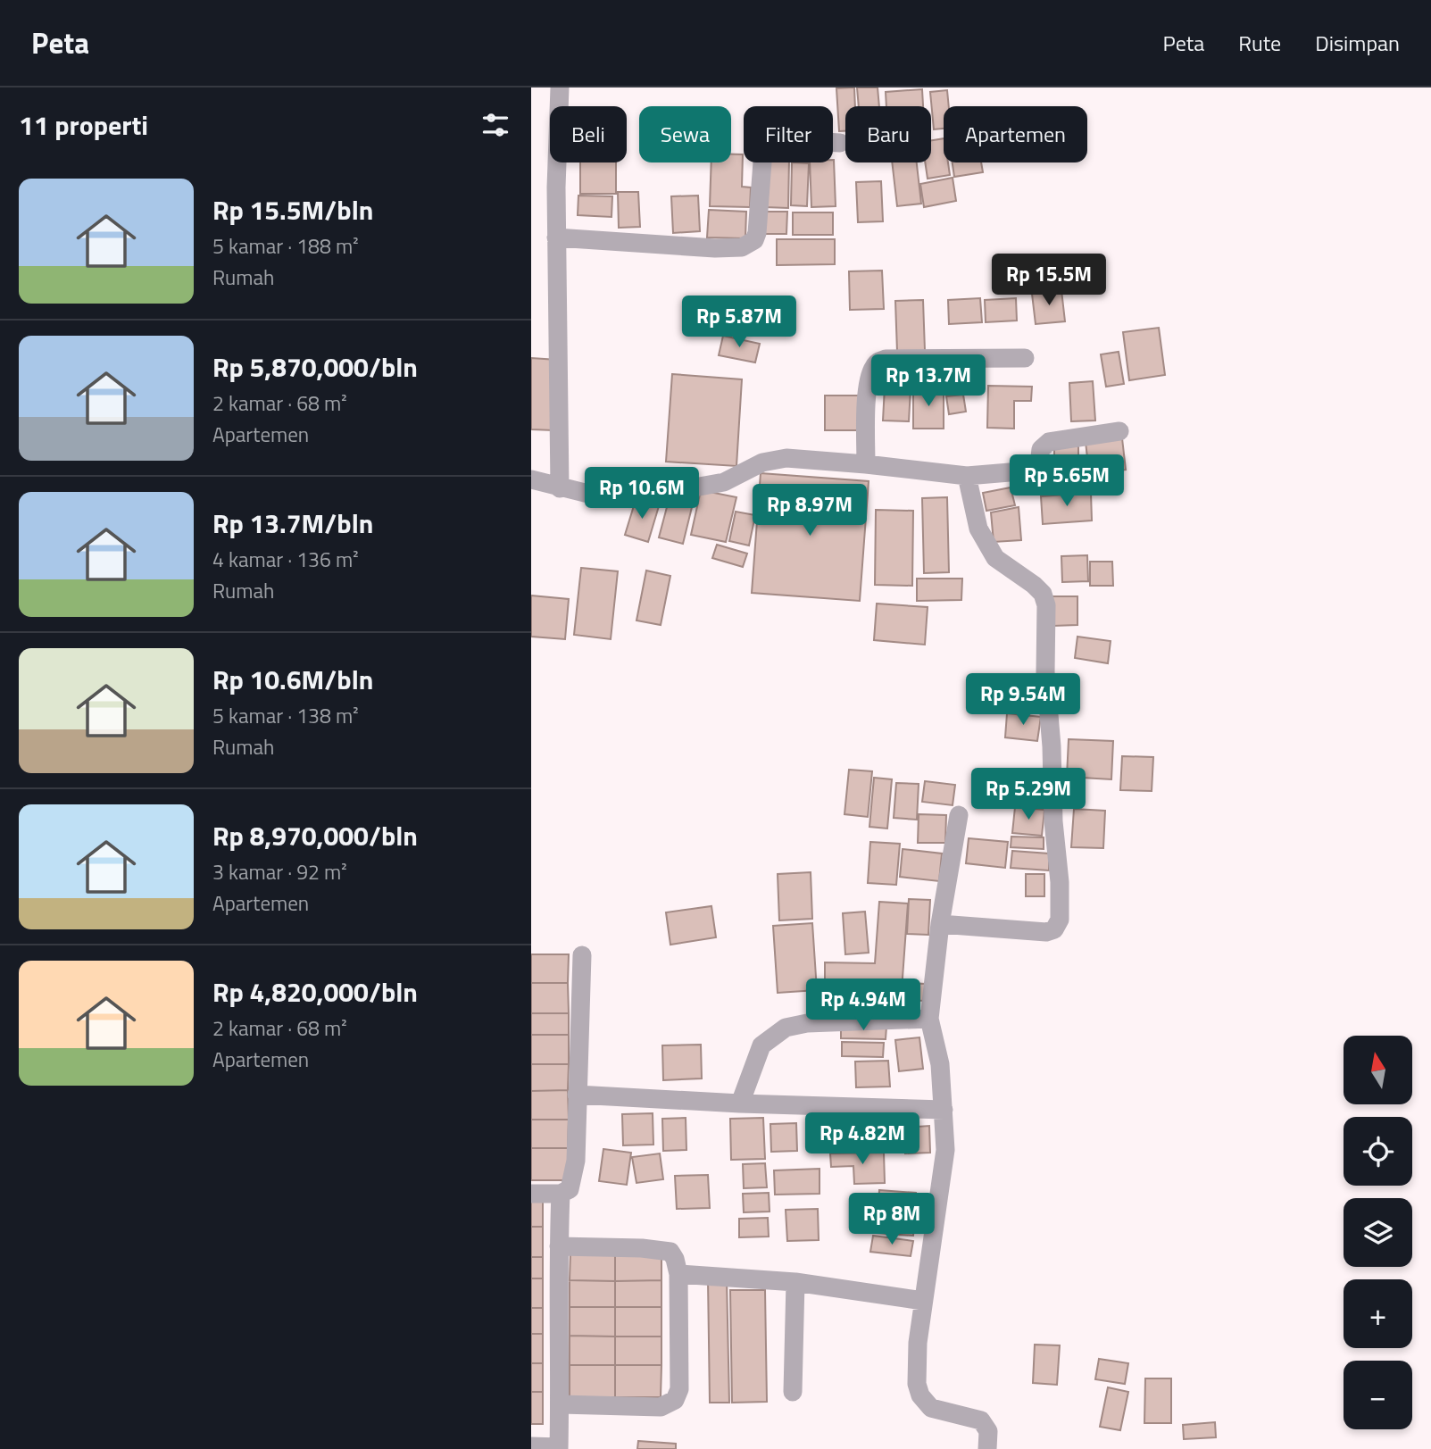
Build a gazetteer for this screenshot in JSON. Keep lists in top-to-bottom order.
{
  "north": "top",
  "page": {
    "header": "Peta",
    "nav": ["Peta", "Rute", "Disimpan"],
    "heading": "11 properti",
    "chip": [
      "Beli",
      "Sewa",
      "Filter",
      "Baru",
      "Apartemen"
    ],
    "list": [
      {
        "name": "Rp 15.5M/bln",
        "note": "5 kamar · 188 m² · Rumah"
      },
      {
        "name": "Rp 5,870,000/bln",
        "note": "2 kamar · 68 m² · Apartemen"
      },
      {
        "name": "Rp 13.7M/bln",
        "note": "4 kamar · 136 m² · Rumah"
      },
      {
        "name": "Rp 10.6M/bln",
        "note": "5 kamar · 138 m² · Rumah"
      },
      {
        "name": "Rp 8,970,000/bln",
        "note": "3 kamar · 92 m² · Apartemen"
      },
      {
        "name": "Rp 4,820,000/bln",
        "note": "2 kamar · 68 m² · Apartemen"
      }
    ],
    "price": [
      "Rp 15.5M",
      "Rp 5.87M",
      "Rp 13.7M",
      "Rp 5.65M",
      "Rp 10.6M",
      "Rp 8.97M",
      "Rp 9.54M",
      "Rp 5.29M",
      "Rp 4.94M",
      "Rp 4.82M",
      "Rp 8M"
    ],
    "map_buttons": ["+", "−"]
  }
}
